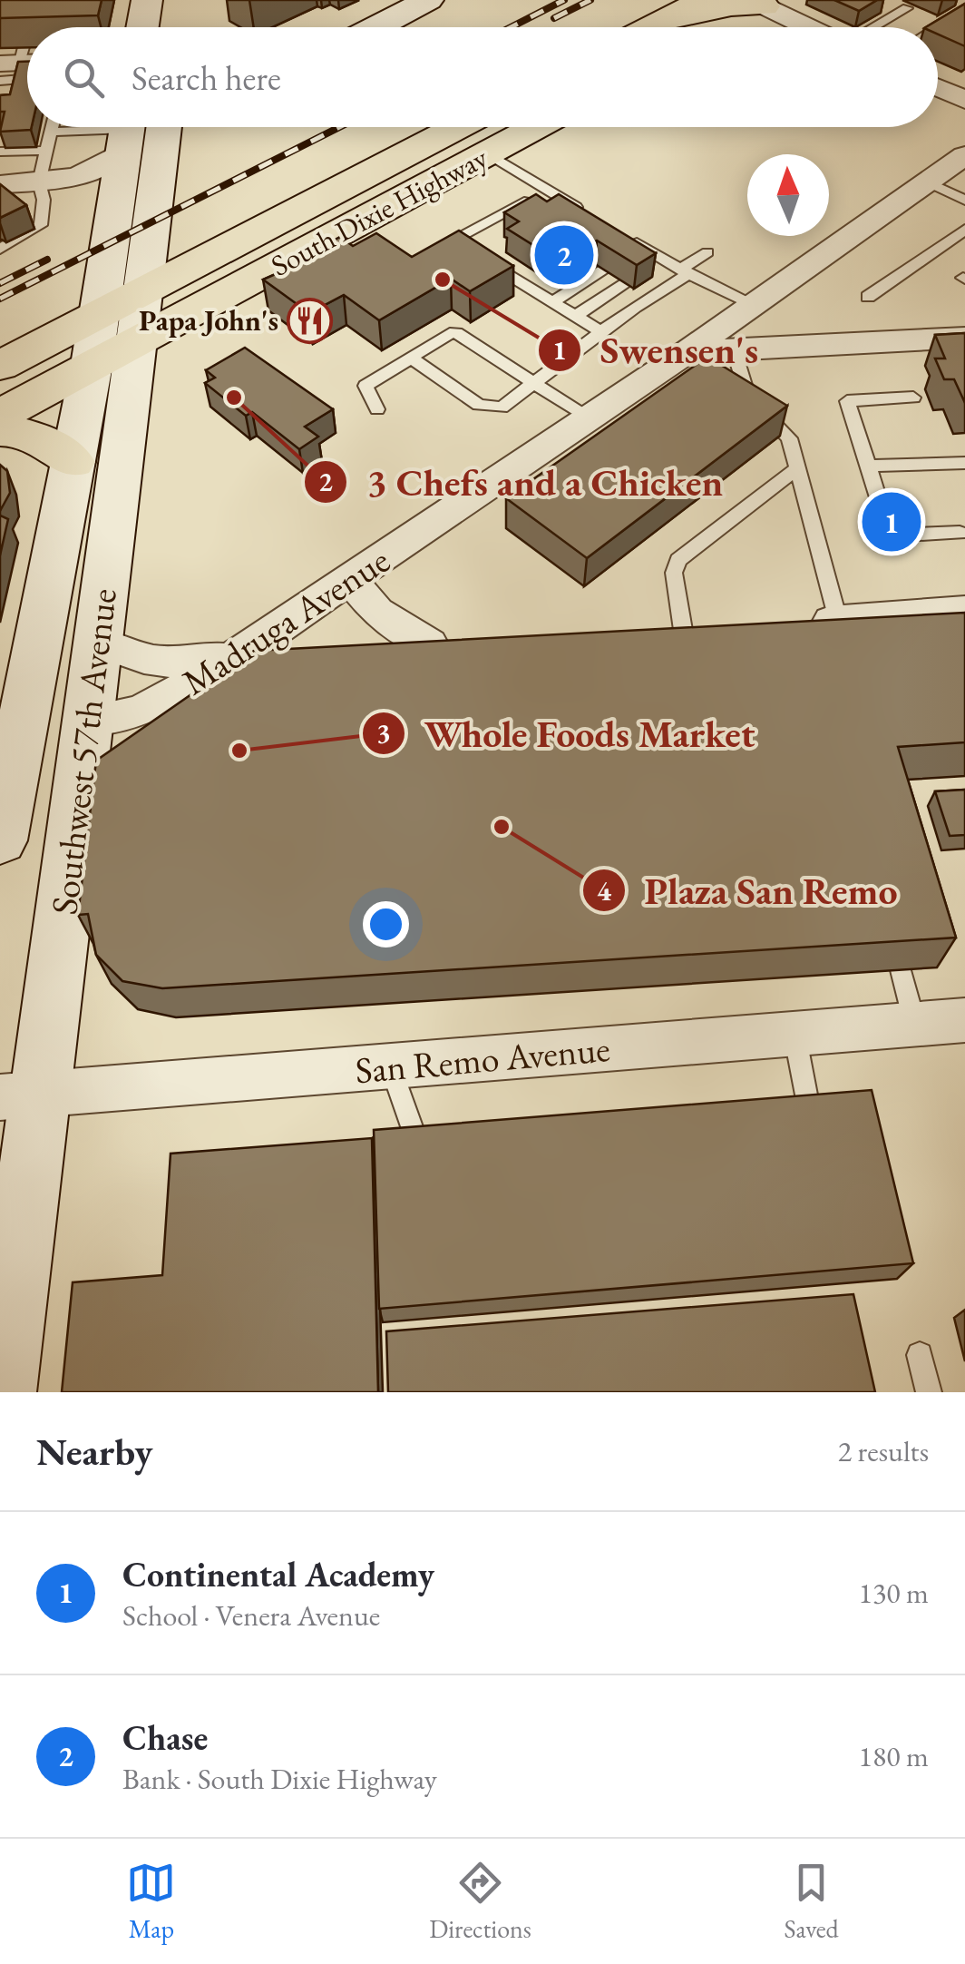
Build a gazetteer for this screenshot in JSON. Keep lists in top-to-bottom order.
{
  "streets": {
    "highway": ["South Dixie Highway"],
    "main road": ["Southwest 57th Avenue"],
    "street": ["Madruga Avenue", "San Remo Avenue"]
  },
  "crossings": [
    ["South Dixie Highway", "Southwest 57th Avenue"],
    ["Madruga Avenue", "Southwest 57th Avenue"],
    ["Southwest 57th Avenue", "San Remo Avenue"]
  ],
  "places": {
    "other": [
      "Swensen's",
      "3 Chefs and a Chicken",
      "Whole Foods Market",
      "Plaza San Remo"
    ],
    "restaurant": ["Papa John's"]
  },
  "north": "top",
  "page": {
    "search": "Search here",
    "pins": ["2", "1"],
    "heading": ["Nearby", "2 results"],
    "list": [
      {
        "mark": "1",
        "name": "Continental Academy",
        "note": "School · Venera Avenue",
        "value": "130 m"
      },
      {
        "mark": "2",
        "name": "Chase",
        "note": "Bank · South Dixie Highway",
        "value": "180 m"
      }
    ],
    "nav": ["Map", "Directions", "Saved"]
  }
}
